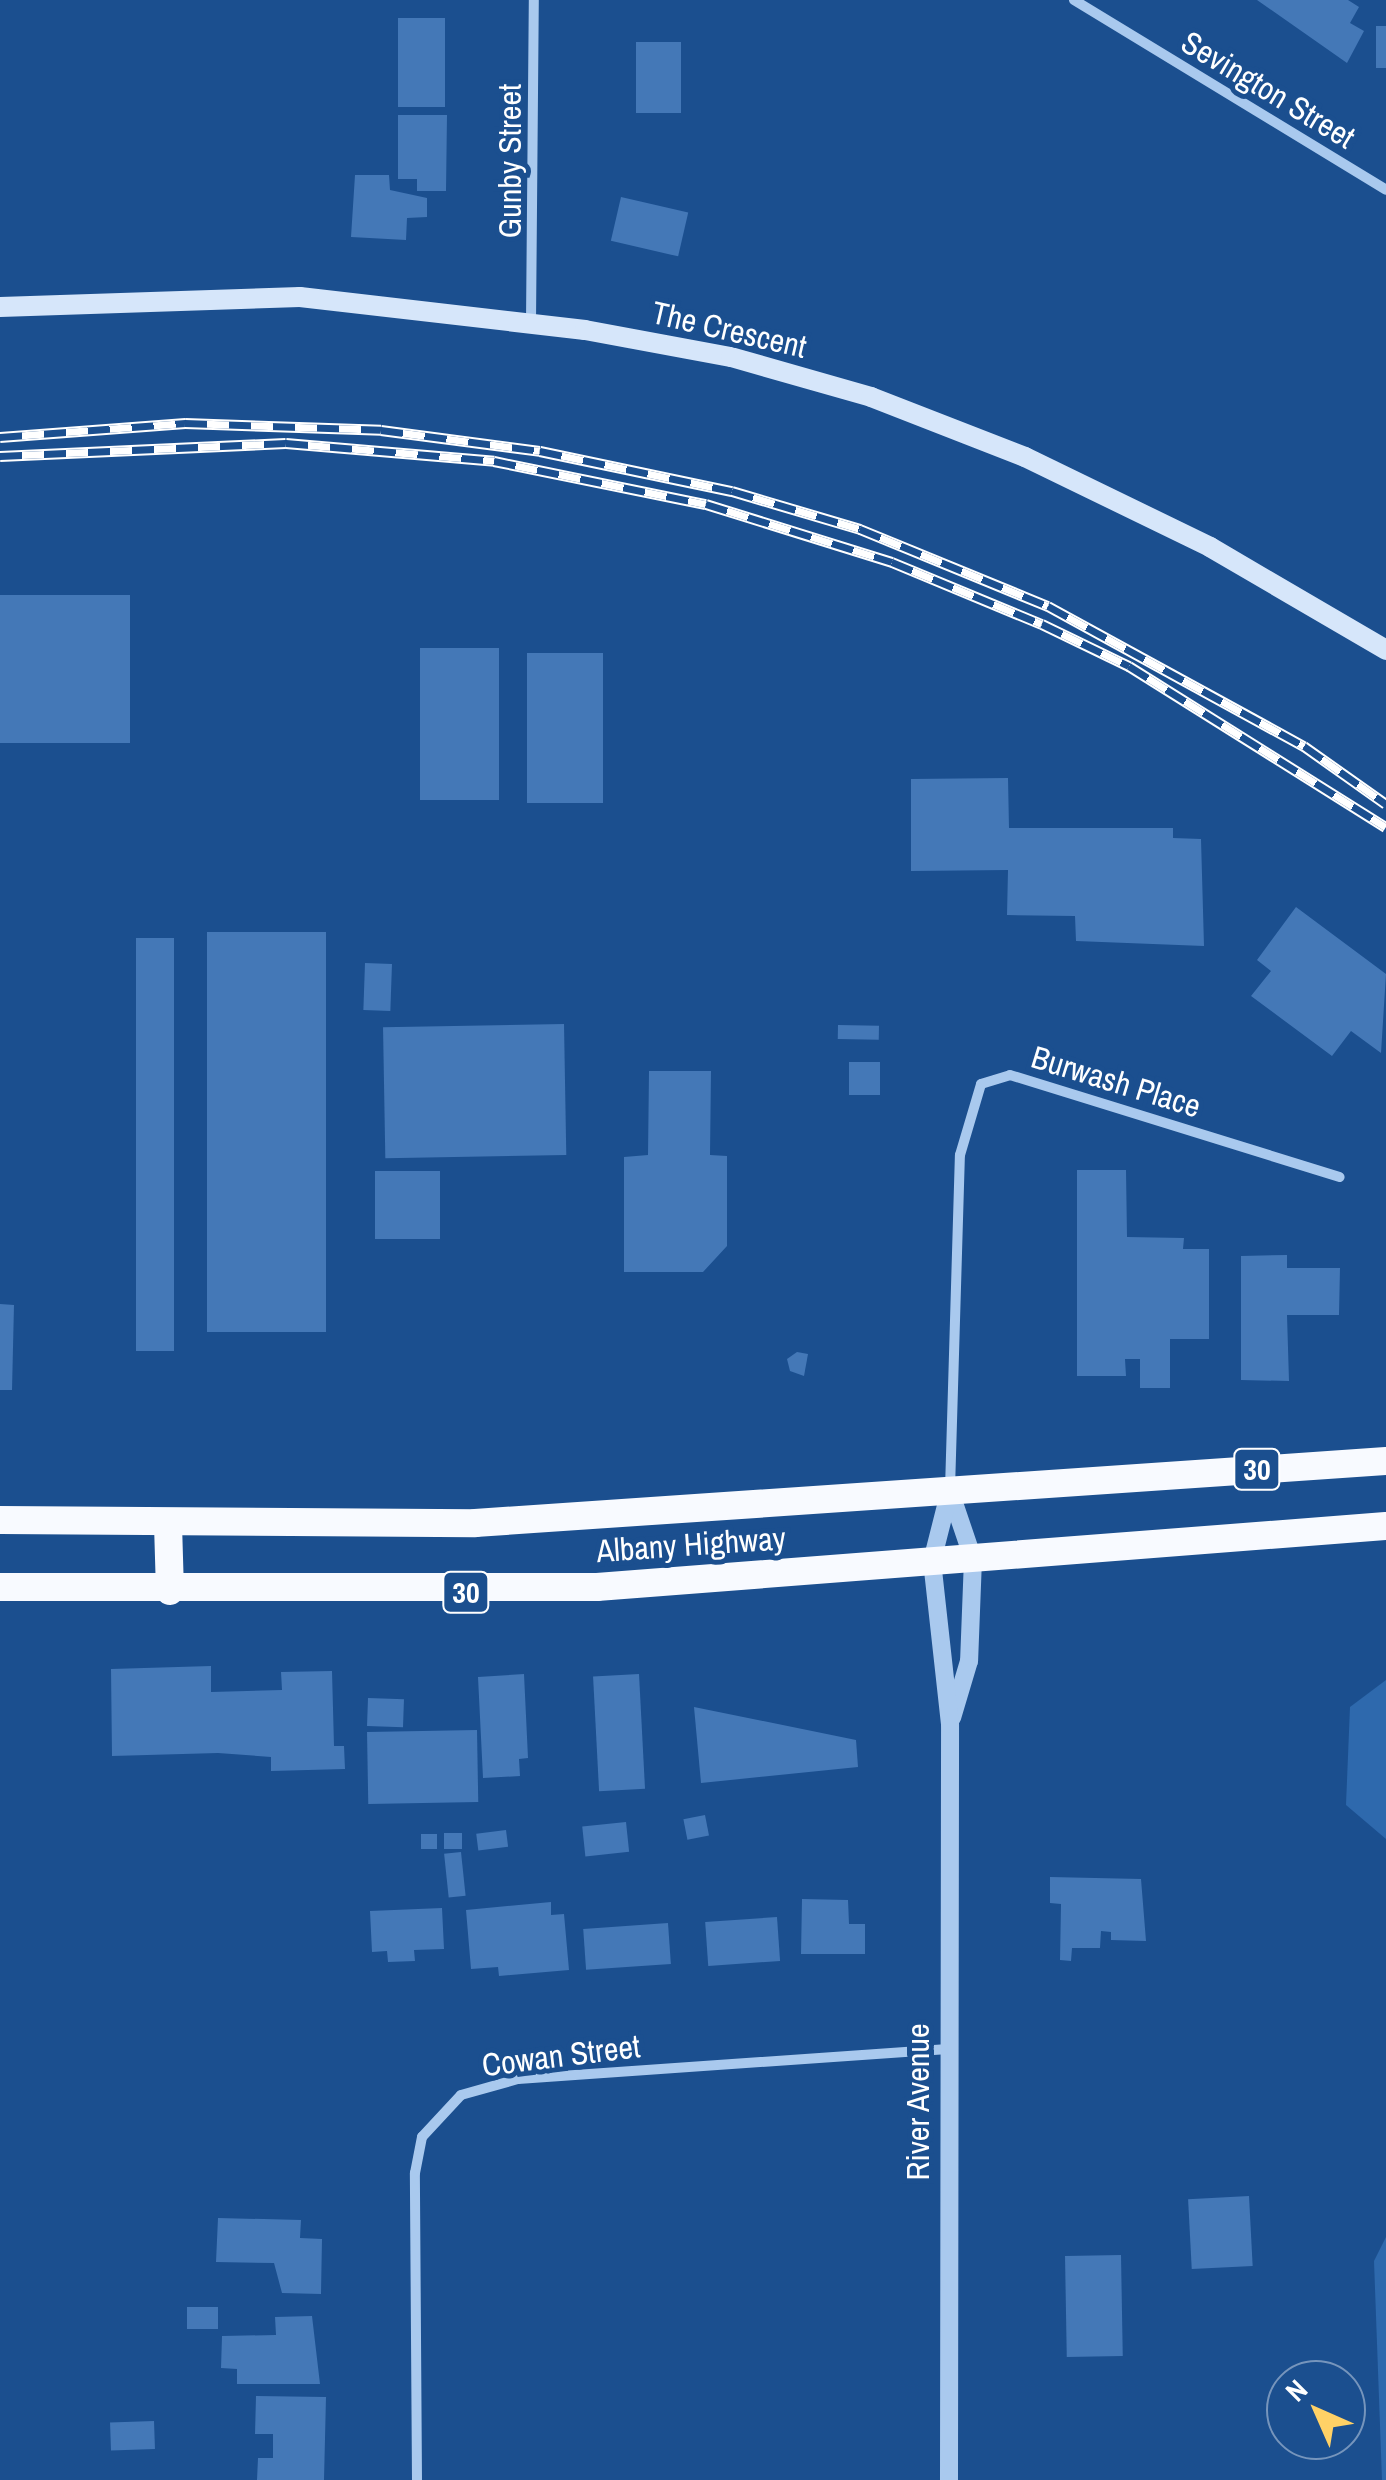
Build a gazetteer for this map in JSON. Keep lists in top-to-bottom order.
{
  "streets": {
    "highway": ["30", "Albany Highway"],
    "main road": ["The Crescent"],
    "street": [
      "Sevington Street",
      "Gunby Street",
      "Burwash Place",
      "Cowan Street",
      "River Avenue"
    ]
  },
  "crossings": [
    ["Gunby Street", "The Crescent"],
    ["Burwash Place", "Albany Highway"],
    ["Albany Highway", "River Avenue"],
    ["Cowan Street", "River Avenue"]
  ],
  "north": "top left"
}
